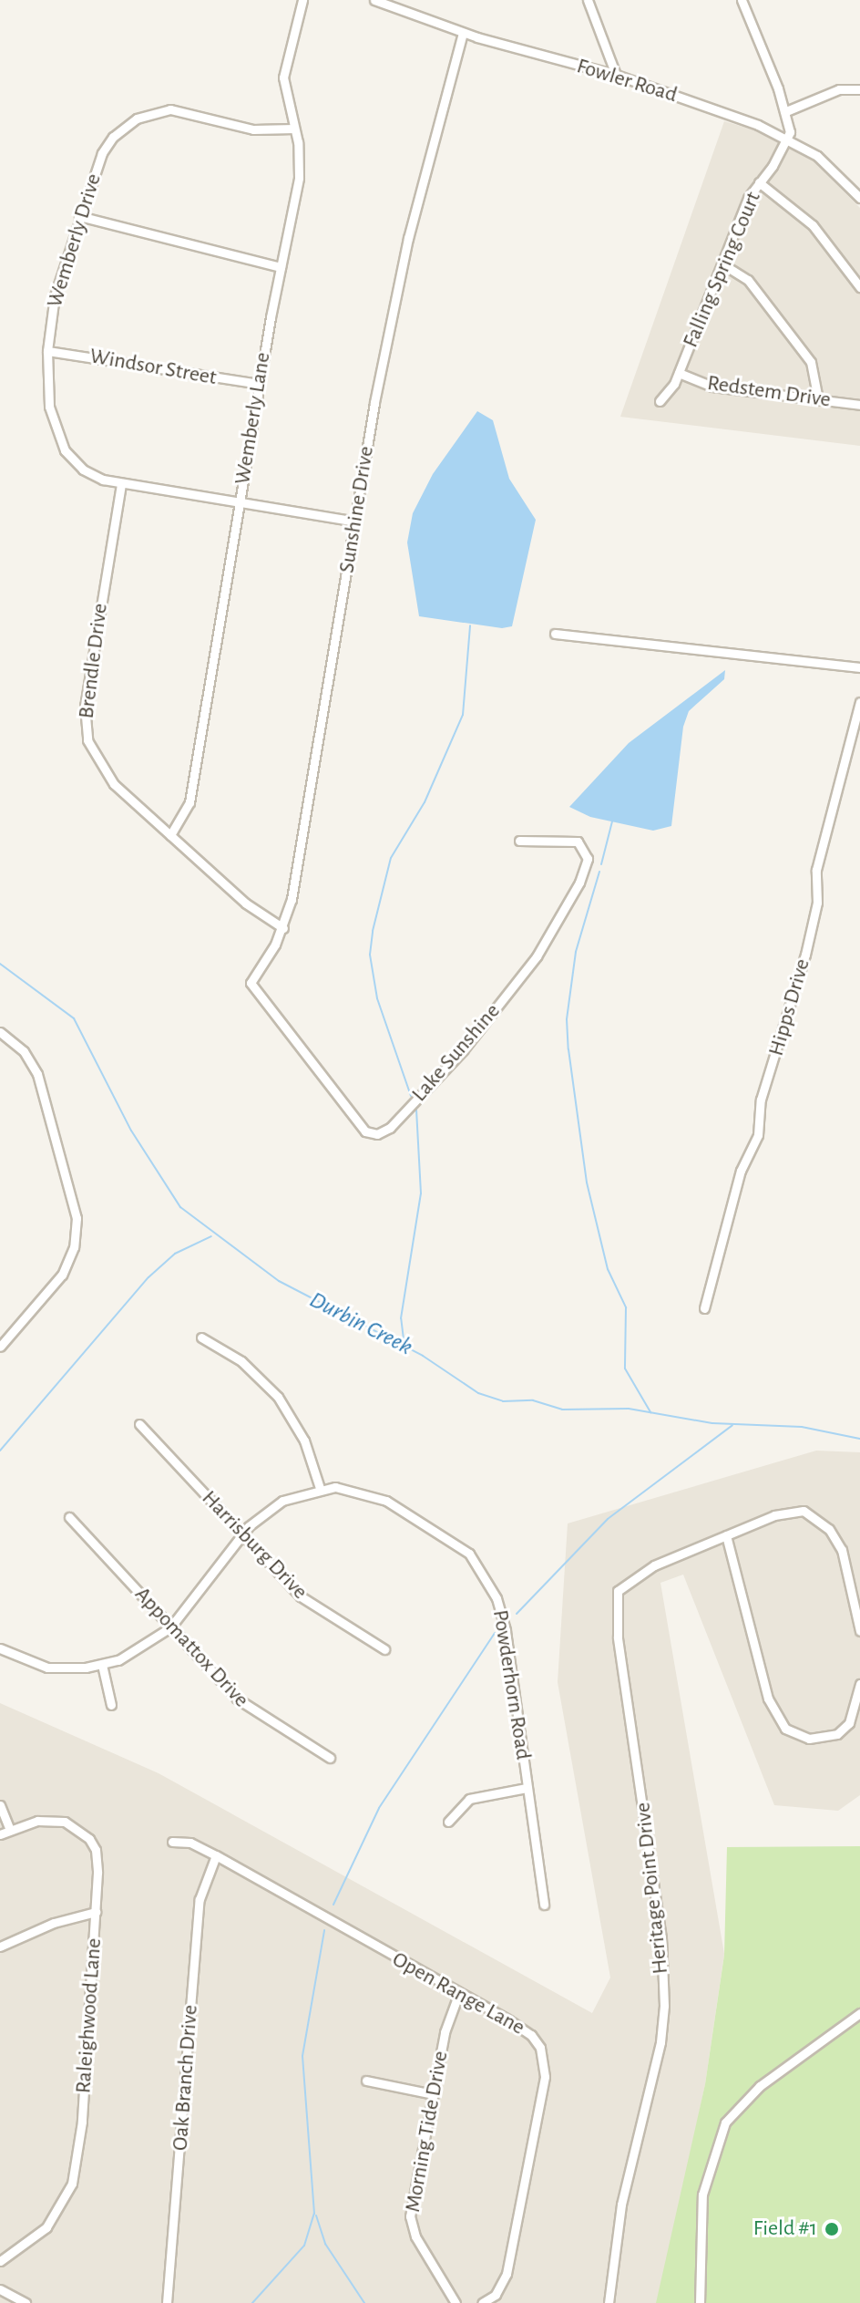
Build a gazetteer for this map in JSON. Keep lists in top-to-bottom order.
{
  "streets": {
    "street": [
      "Fowler Road",
      "Wemberly Drive",
      "Falling Spring Court",
      "Windsor Street",
      "Redstem Drive",
      "Wemberly Lane",
      "Sunshine Drive",
      "Brendle Drive",
      "Hipps Drive",
      "Lake Sunshine",
      "Harrisburg Drive",
      "Appomattox Drive",
      "Powderhorn Road",
      "Heritage Point Drive",
      "Open Range Lane",
      "Raleighwood Lane",
      "Oak Branch Drive",
      "Morning Tide Drive"
    ]
  },
  "crossings": [
    ["Fowler Road", "Falling Spring Court"],
    ["Fowler Road", "Sunshine Drive"],
    ["Wemberly Drive", "Windsor Street"],
    ["Wemberly Drive", "Wemberly Lane"],
    ["Wemberly Drive", "Sunshine Drive"],
    ["Wemberly Drive", "Brendle Drive"],
    ["Falling Spring Court", "Redstem Drive"],
    ["Windsor Street", "Wemberly Lane"],
    ["Wemberly Lane", "Brendle Drive"],
    ["Sunshine Drive", "Brendle Drive"],
    ["Sunshine Drive", "Lake Sunshine"],
    ["Harrisburg Drive", "Powderhorn Road"],
    ["Appomattox Drive", "Powderhorn Road"],
    ["Open Range Lane", "Oak Branch Drive"],
    ["Open Range Lane", "Morning Tide Drive"]
  ],
  "water": ["Durbin Creek"],
  "places": ["Field #1"]
}
